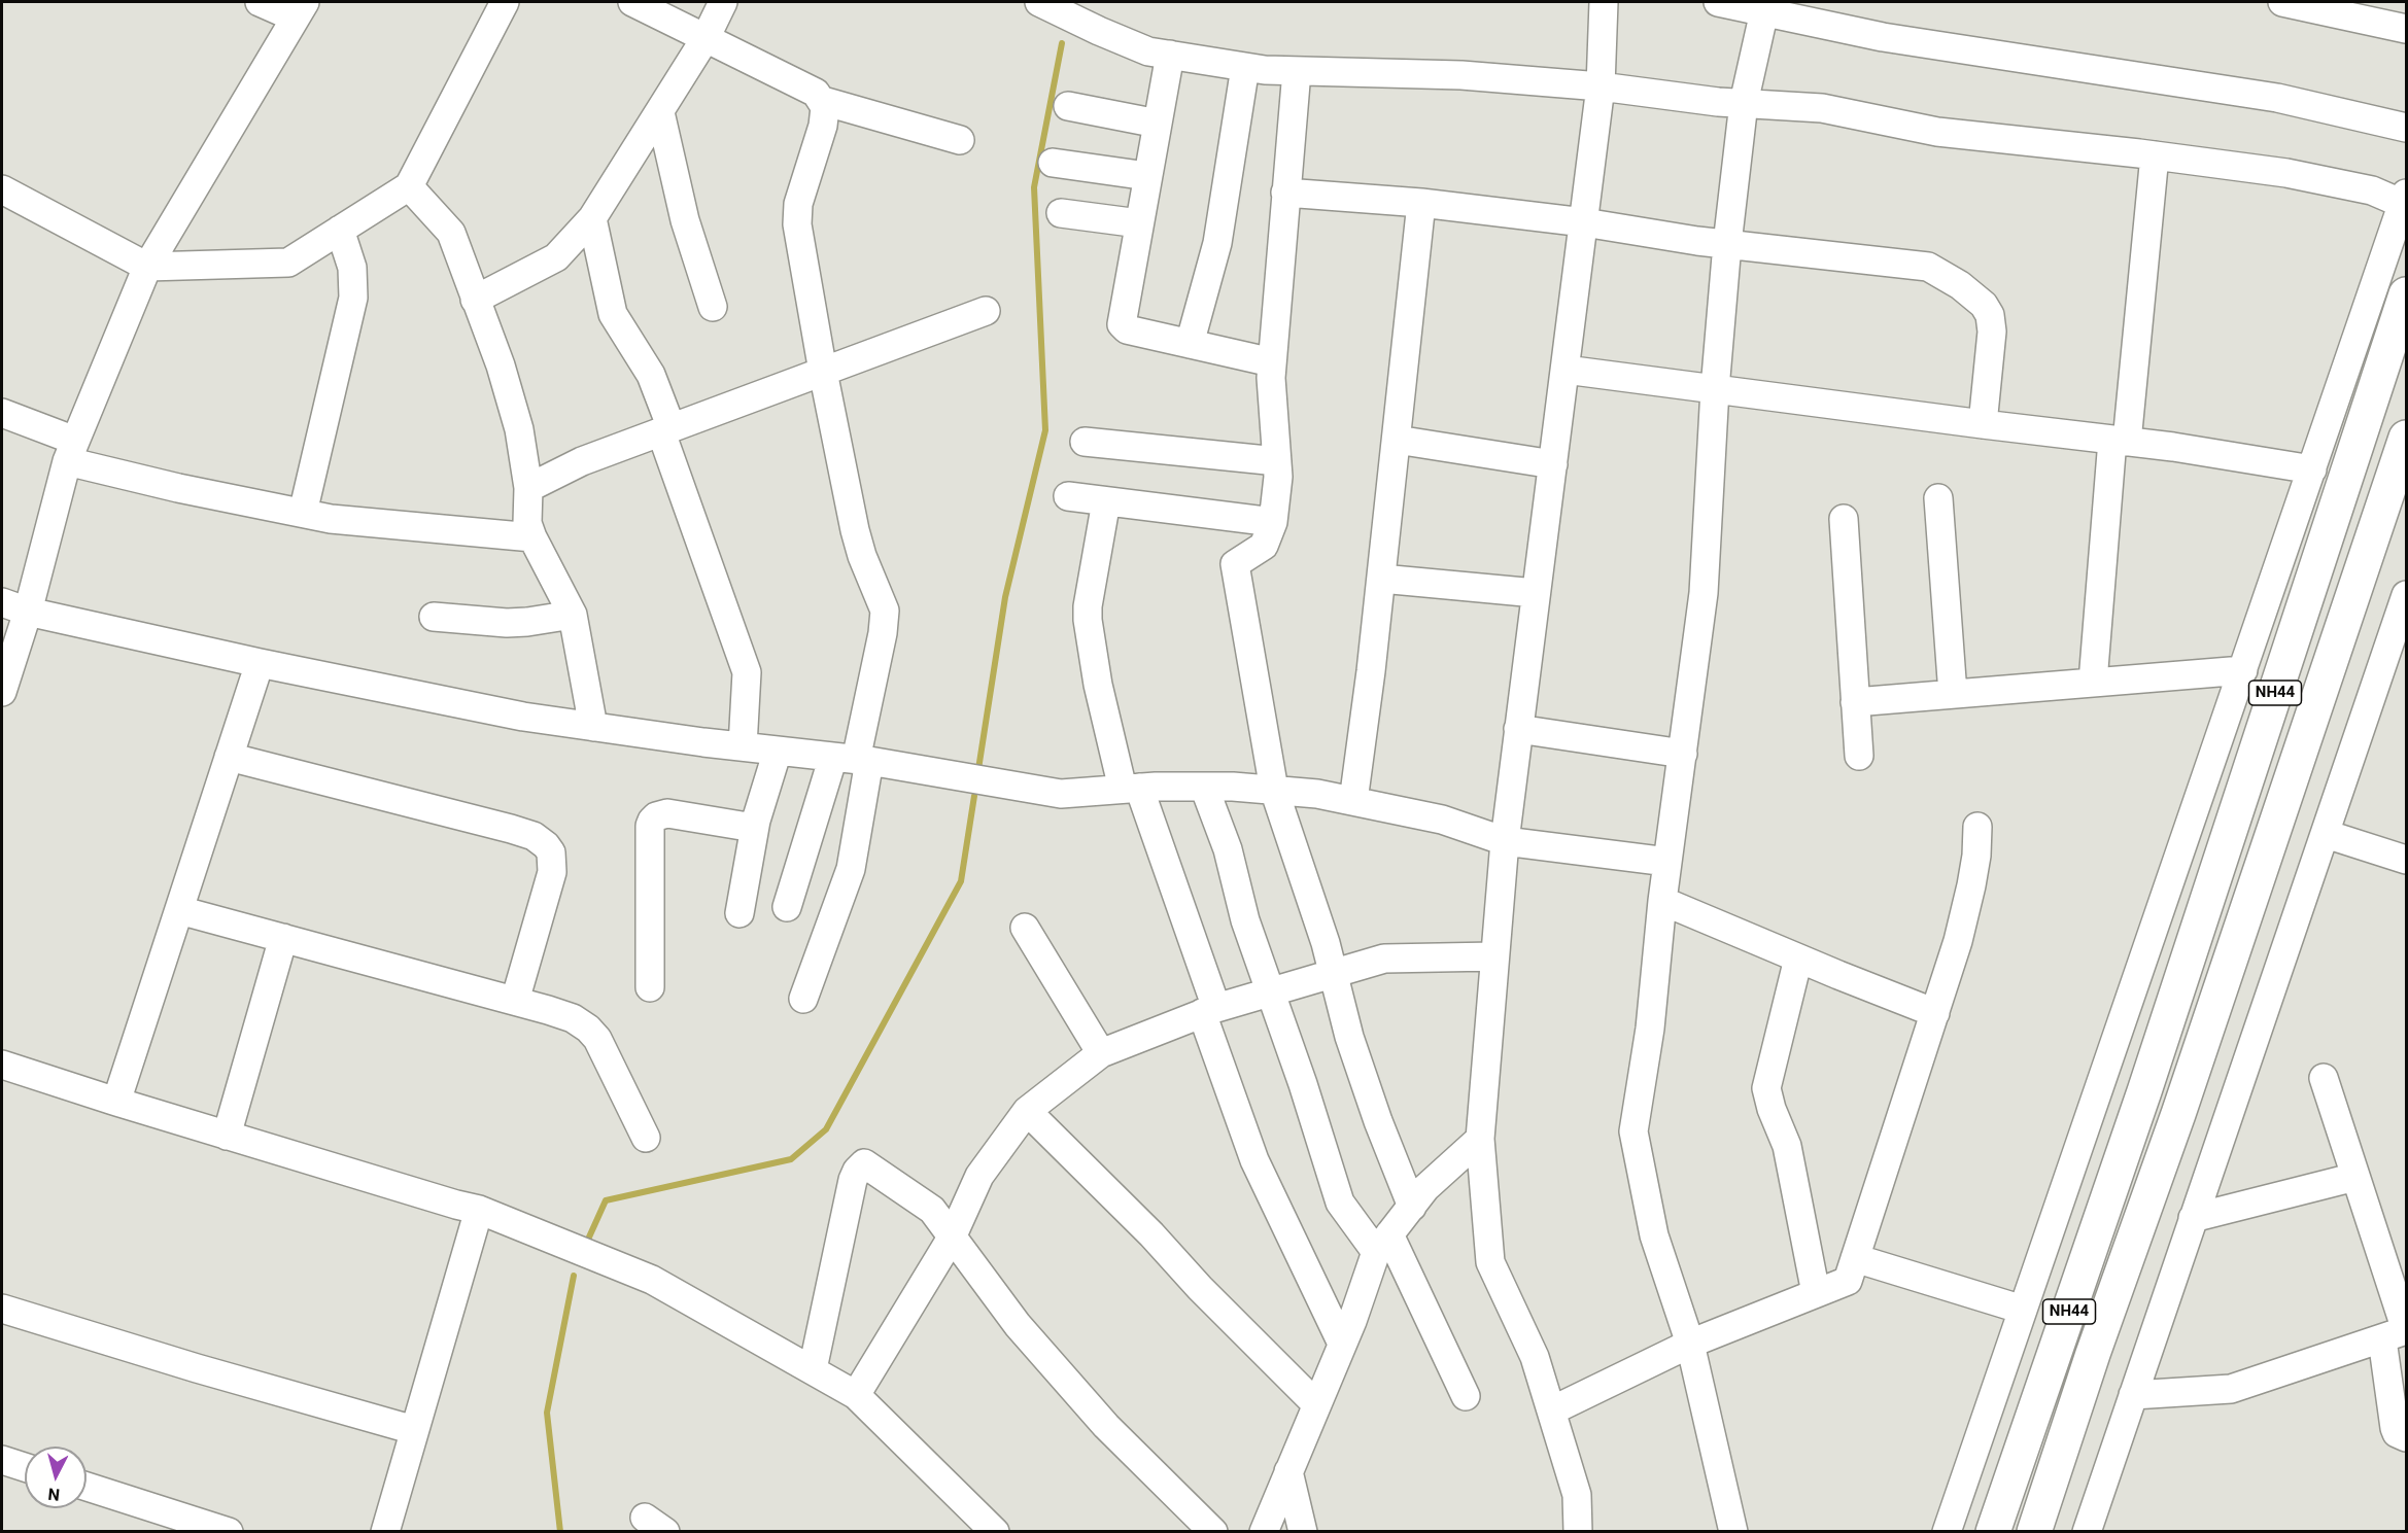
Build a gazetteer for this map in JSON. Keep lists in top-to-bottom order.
{
  "streets": {
    "highway": ["NH44"]
  },
  "north": "bottom"
}
